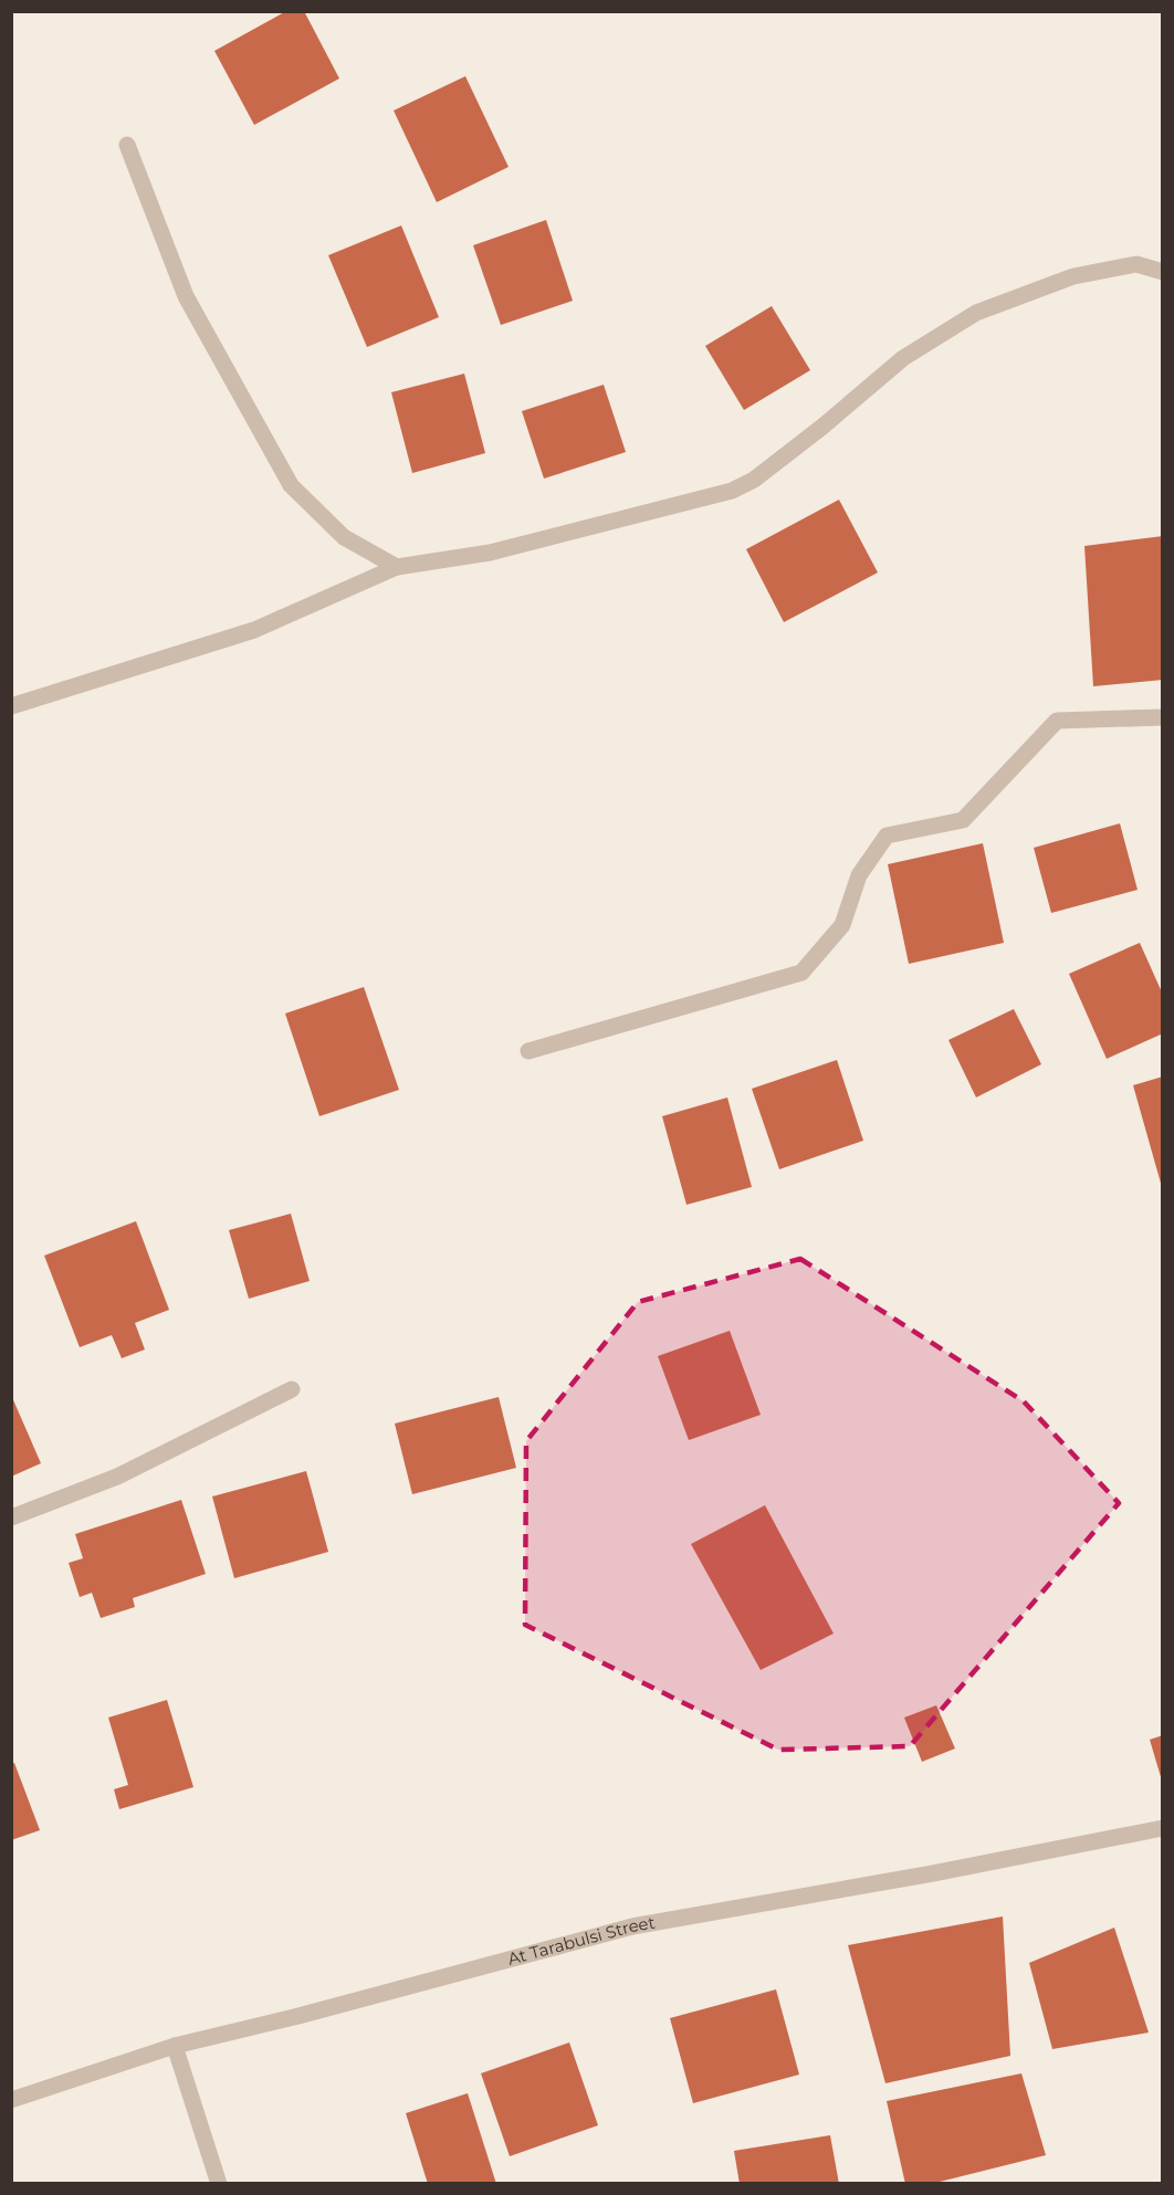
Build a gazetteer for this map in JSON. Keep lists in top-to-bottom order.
{
  "streets": {
    "street": ["At Tarabulsi Street"]
  }
}
